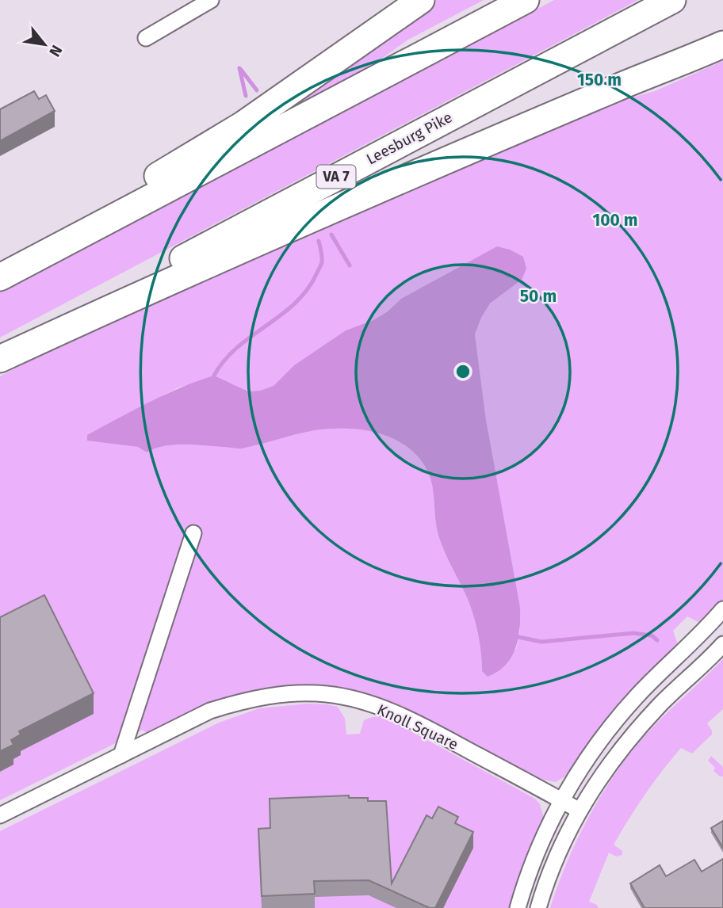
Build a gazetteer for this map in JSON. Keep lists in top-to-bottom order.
{
  "streets": {
    "highway": ["Leesburg Pike", "VA 7"],
    "street": ["Knoll Square"]
  },
  "north": "bottom right",
  "rings": ["150 m", "100 m", "50 m"]
}
